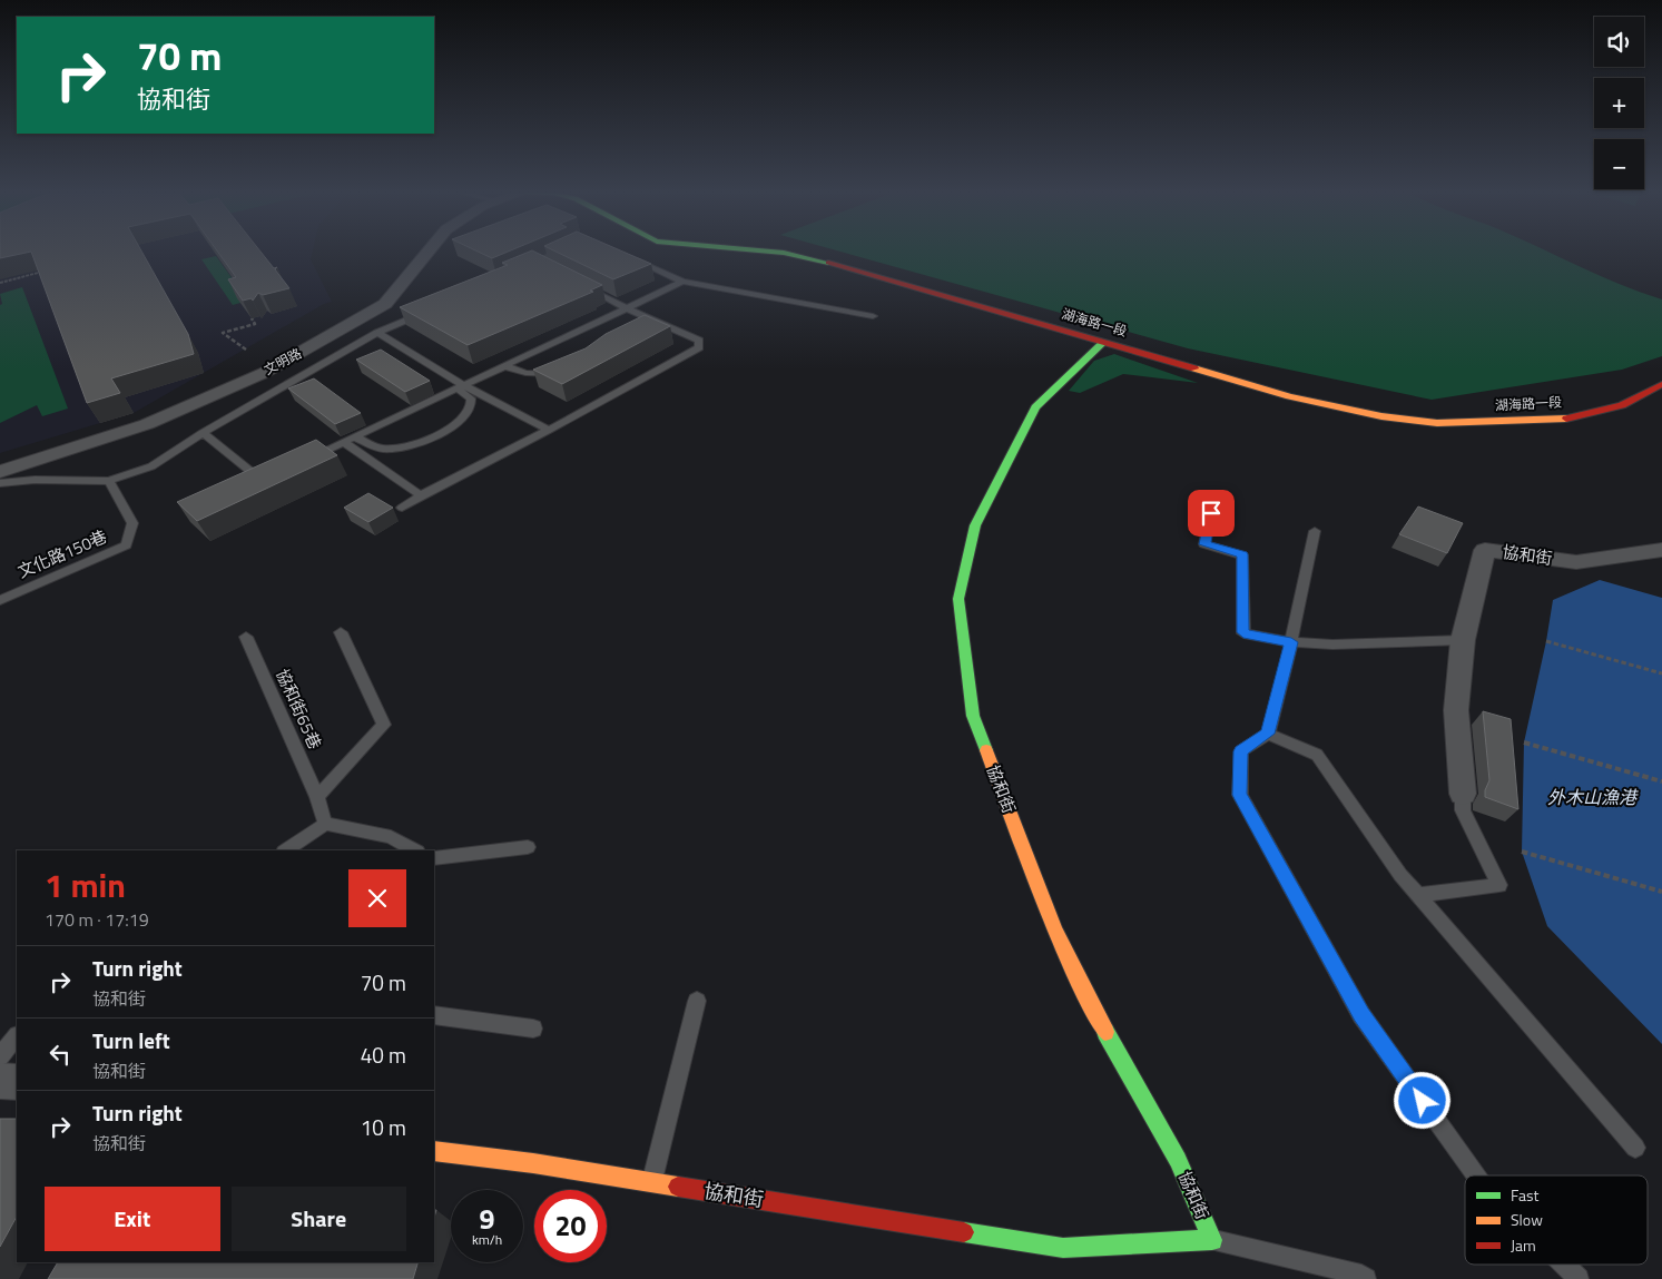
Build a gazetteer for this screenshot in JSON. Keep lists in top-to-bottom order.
{
  "streets": {
    "street": ["湖海路一段", "文明路", "協和街"],
    "lane": ["文化路150巷", "協和街65巷"]
  },
  "crossings": [
    ["湖海路一段", "協和街"]
  ],
  "water": ["外木山漁港"],
  "legend": ["Fast", "Slow", "Jam"],
  "page": {
    "map_buttons": ["+", "−"],
    "turn": ["70 m", "協和街"],
    "heading": ["1 min", "170 m · 17:19"],
    "list": [
      {
        "name": "Turn right",
        "note": "協和街",
        "value": "70 m"
      },
      {
        "name": "Turn left",
        "note": "協和街",
        "value": "40 m"
      },
      {
        "name": "Turn right",
        "note": "協和街",
        "value": "10 m"
      }
    ],
    "buttons": ["Exit", "Share"],
    "speed": "9 km/h",
    "limit": "20"
  }
}
